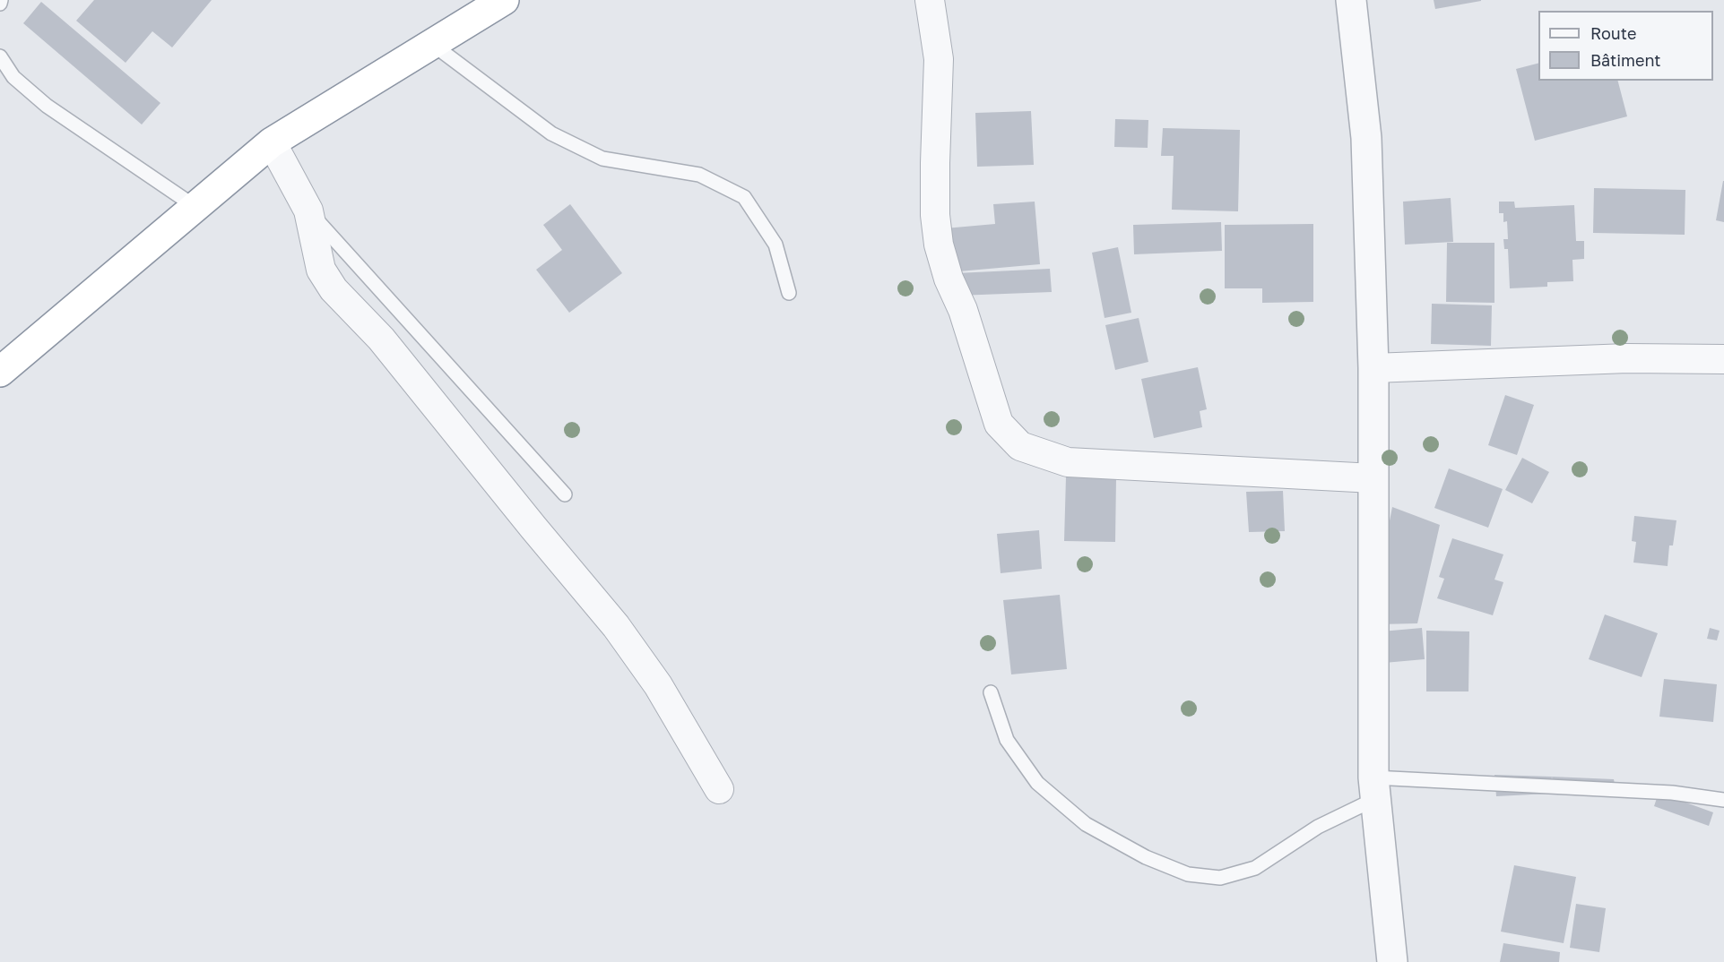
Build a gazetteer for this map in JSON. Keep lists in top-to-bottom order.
{
  "legend": ["Route", "Bâtiment"]
}
